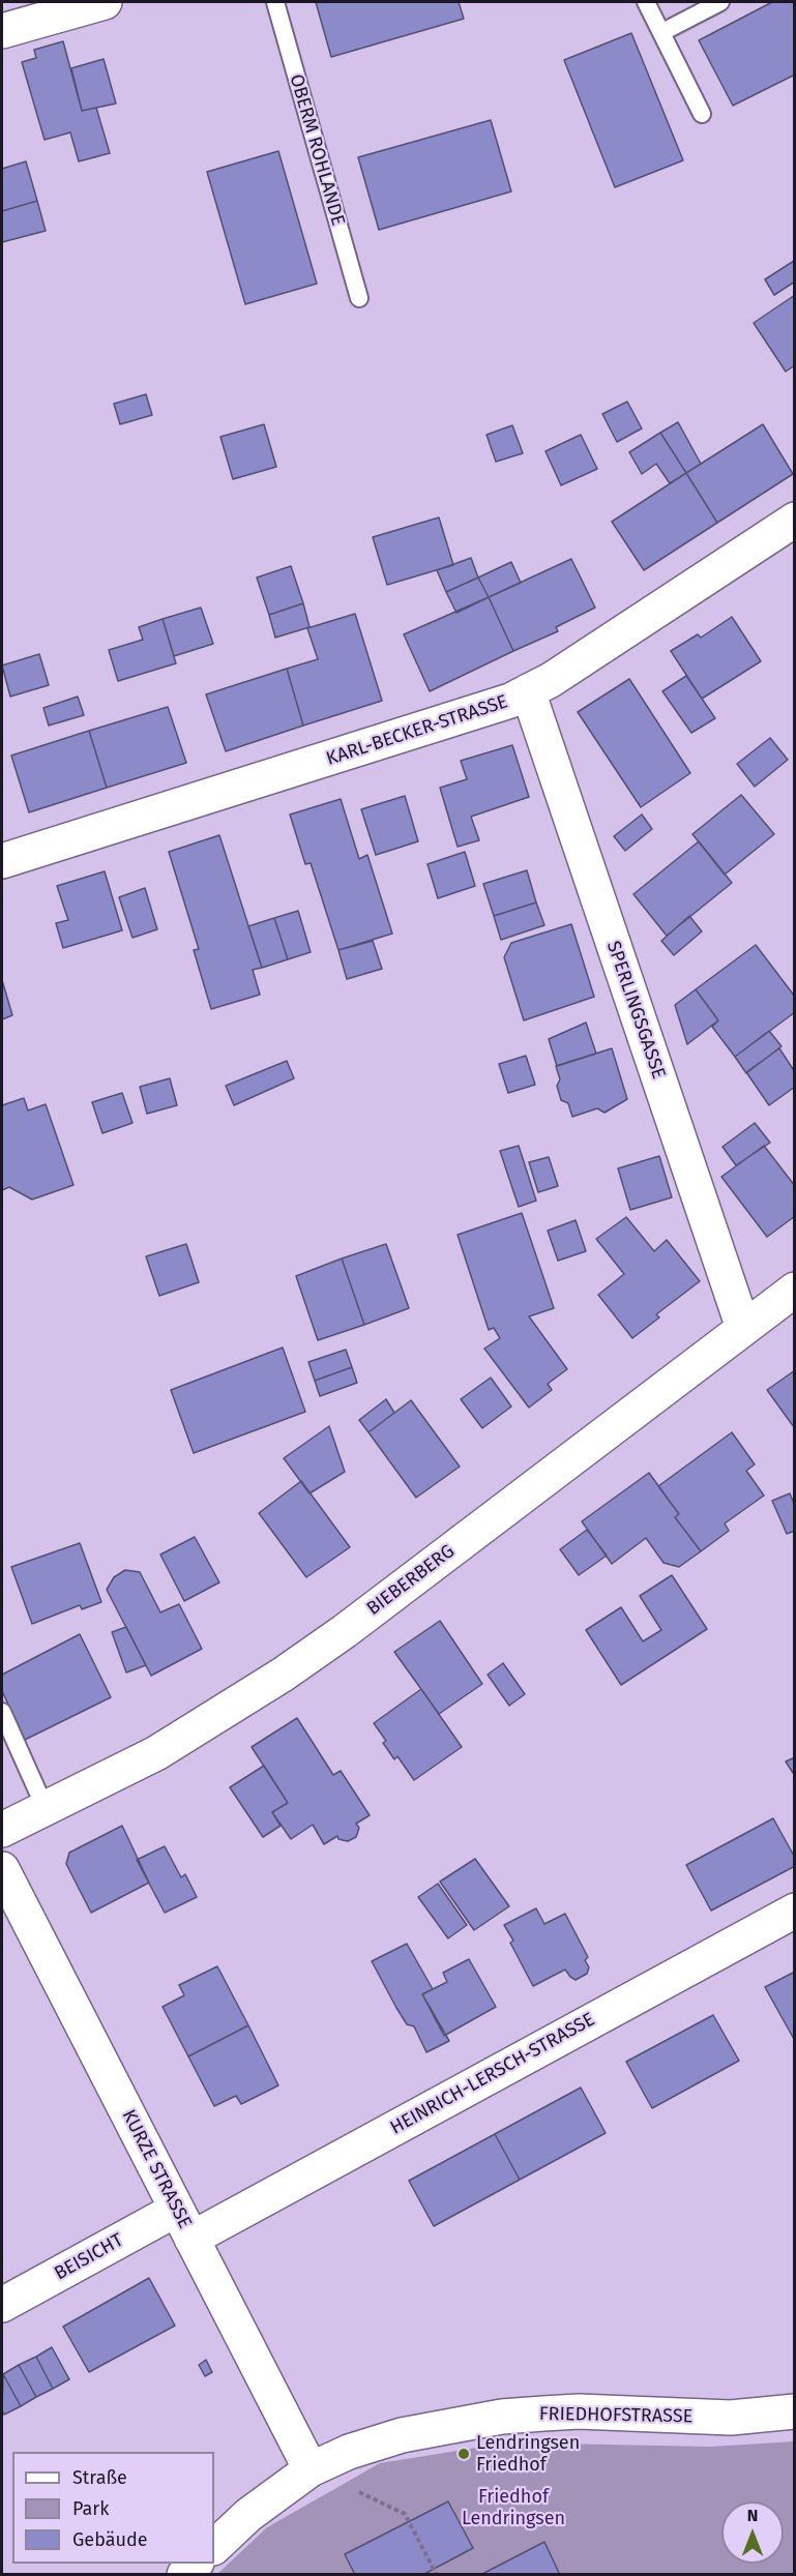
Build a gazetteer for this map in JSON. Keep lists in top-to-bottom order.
{
  "streets": {
    "street": [
      "KARL-BECKER-STRASSE",
      "SPERLINGSGASSE",
      "BIEBERBERG",
      "HEINRICH-LERSCH-STRASSE",
      "KURZE STRASSE",
      "BEISICHT",
      "FRIEDHOFSTRASSE"
    ],
    "lane": ["OBERM ROHLANDE"]
  },
  "crossings": [
    ["KARL-BECKER-STRASSE", "SPERLINGSGASSE"],
    ["SPERLINGSGASSE", "BIEBERBERG"],
    ["HEINRICH-LERSCH-STRASSE", "KURZE STRASSE"],
    ["HEINRICH-LERSCH-STRASSE", "BEISICHT"],
    ["KURZE STRASSE", "BEISICHT"],
    ["KURZE STRASSE", "FRIEDHOFSTRASSE"]
  ],
  "parks": ["Friedhof Lendringsen"],
  "places": ["Lendringsen Friedhof"],
  "legend": ["Straße", "Park", "Gebäude"],
  "north": "top"
}
